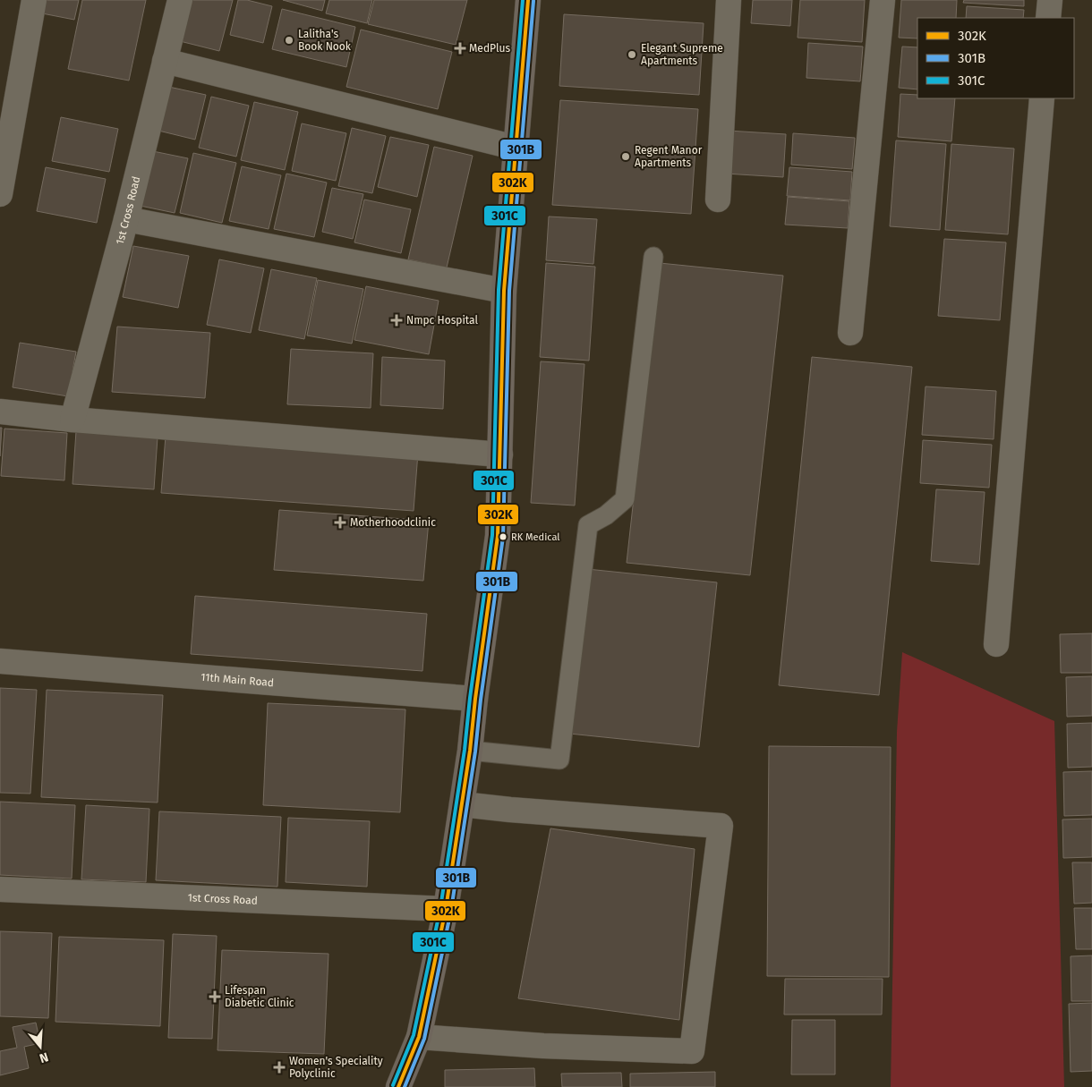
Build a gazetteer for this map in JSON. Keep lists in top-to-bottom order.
{
  "streets": {
    "street": ["1st Cross Road", "11th Main Road"]
  },
  "places": {
    "other": [
      "Lalitha's Book Nook",
      "Elegant Supreme Apartments",
      "Regent Manor Apartments",
      "RK Medical"
    ],
    "health": [
      "MedPlus",
      "Nmpc Hospital",
      "Motherhoodclinic",
      "Lifespan Diabetic Clinic",
      "Women's Speciality Polyclinic"
    ]
  },
  "lines": ["transit line 302K", "transit line 301C", "transit line 301B"],
  "legend": ["302K", "301B", "301C"],
  "north": "bottom"
}
